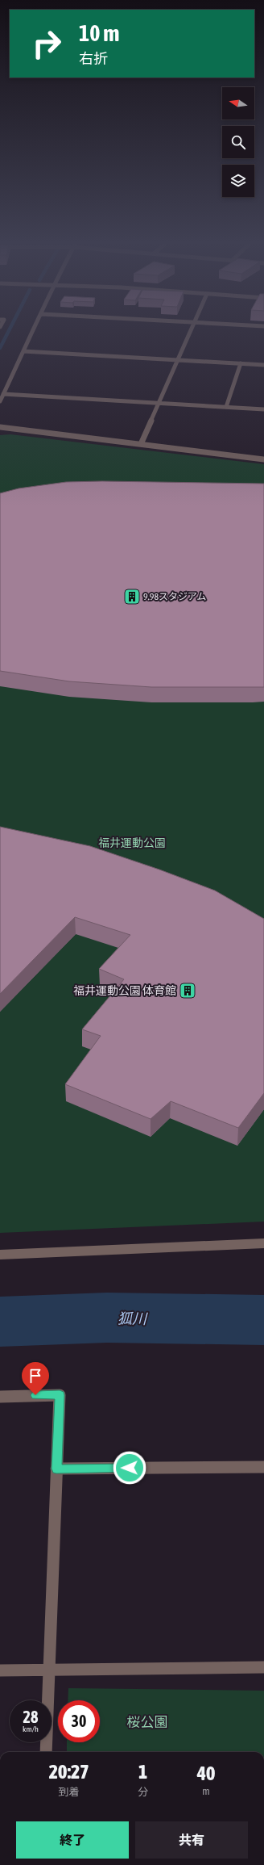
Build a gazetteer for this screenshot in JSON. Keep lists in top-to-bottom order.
{
  "water": ["狐川"],
  "parks": ["福井運動公園", "桜公園"],
  "places": {
    "building": ["9.98スタジアム", "福井運動公園 体育館"]
  },
  "north": "left",
  "page": {
    "turn": ["10 m", "右折"],
    "speed": "28 km/h",
    "limit": "30",
    "eta": [
      "20:27",
      "到着",
      "1",
      "分",
      "40",
      "m"
    ],
    "buttons": ["終了", "共有"]
  }
}
